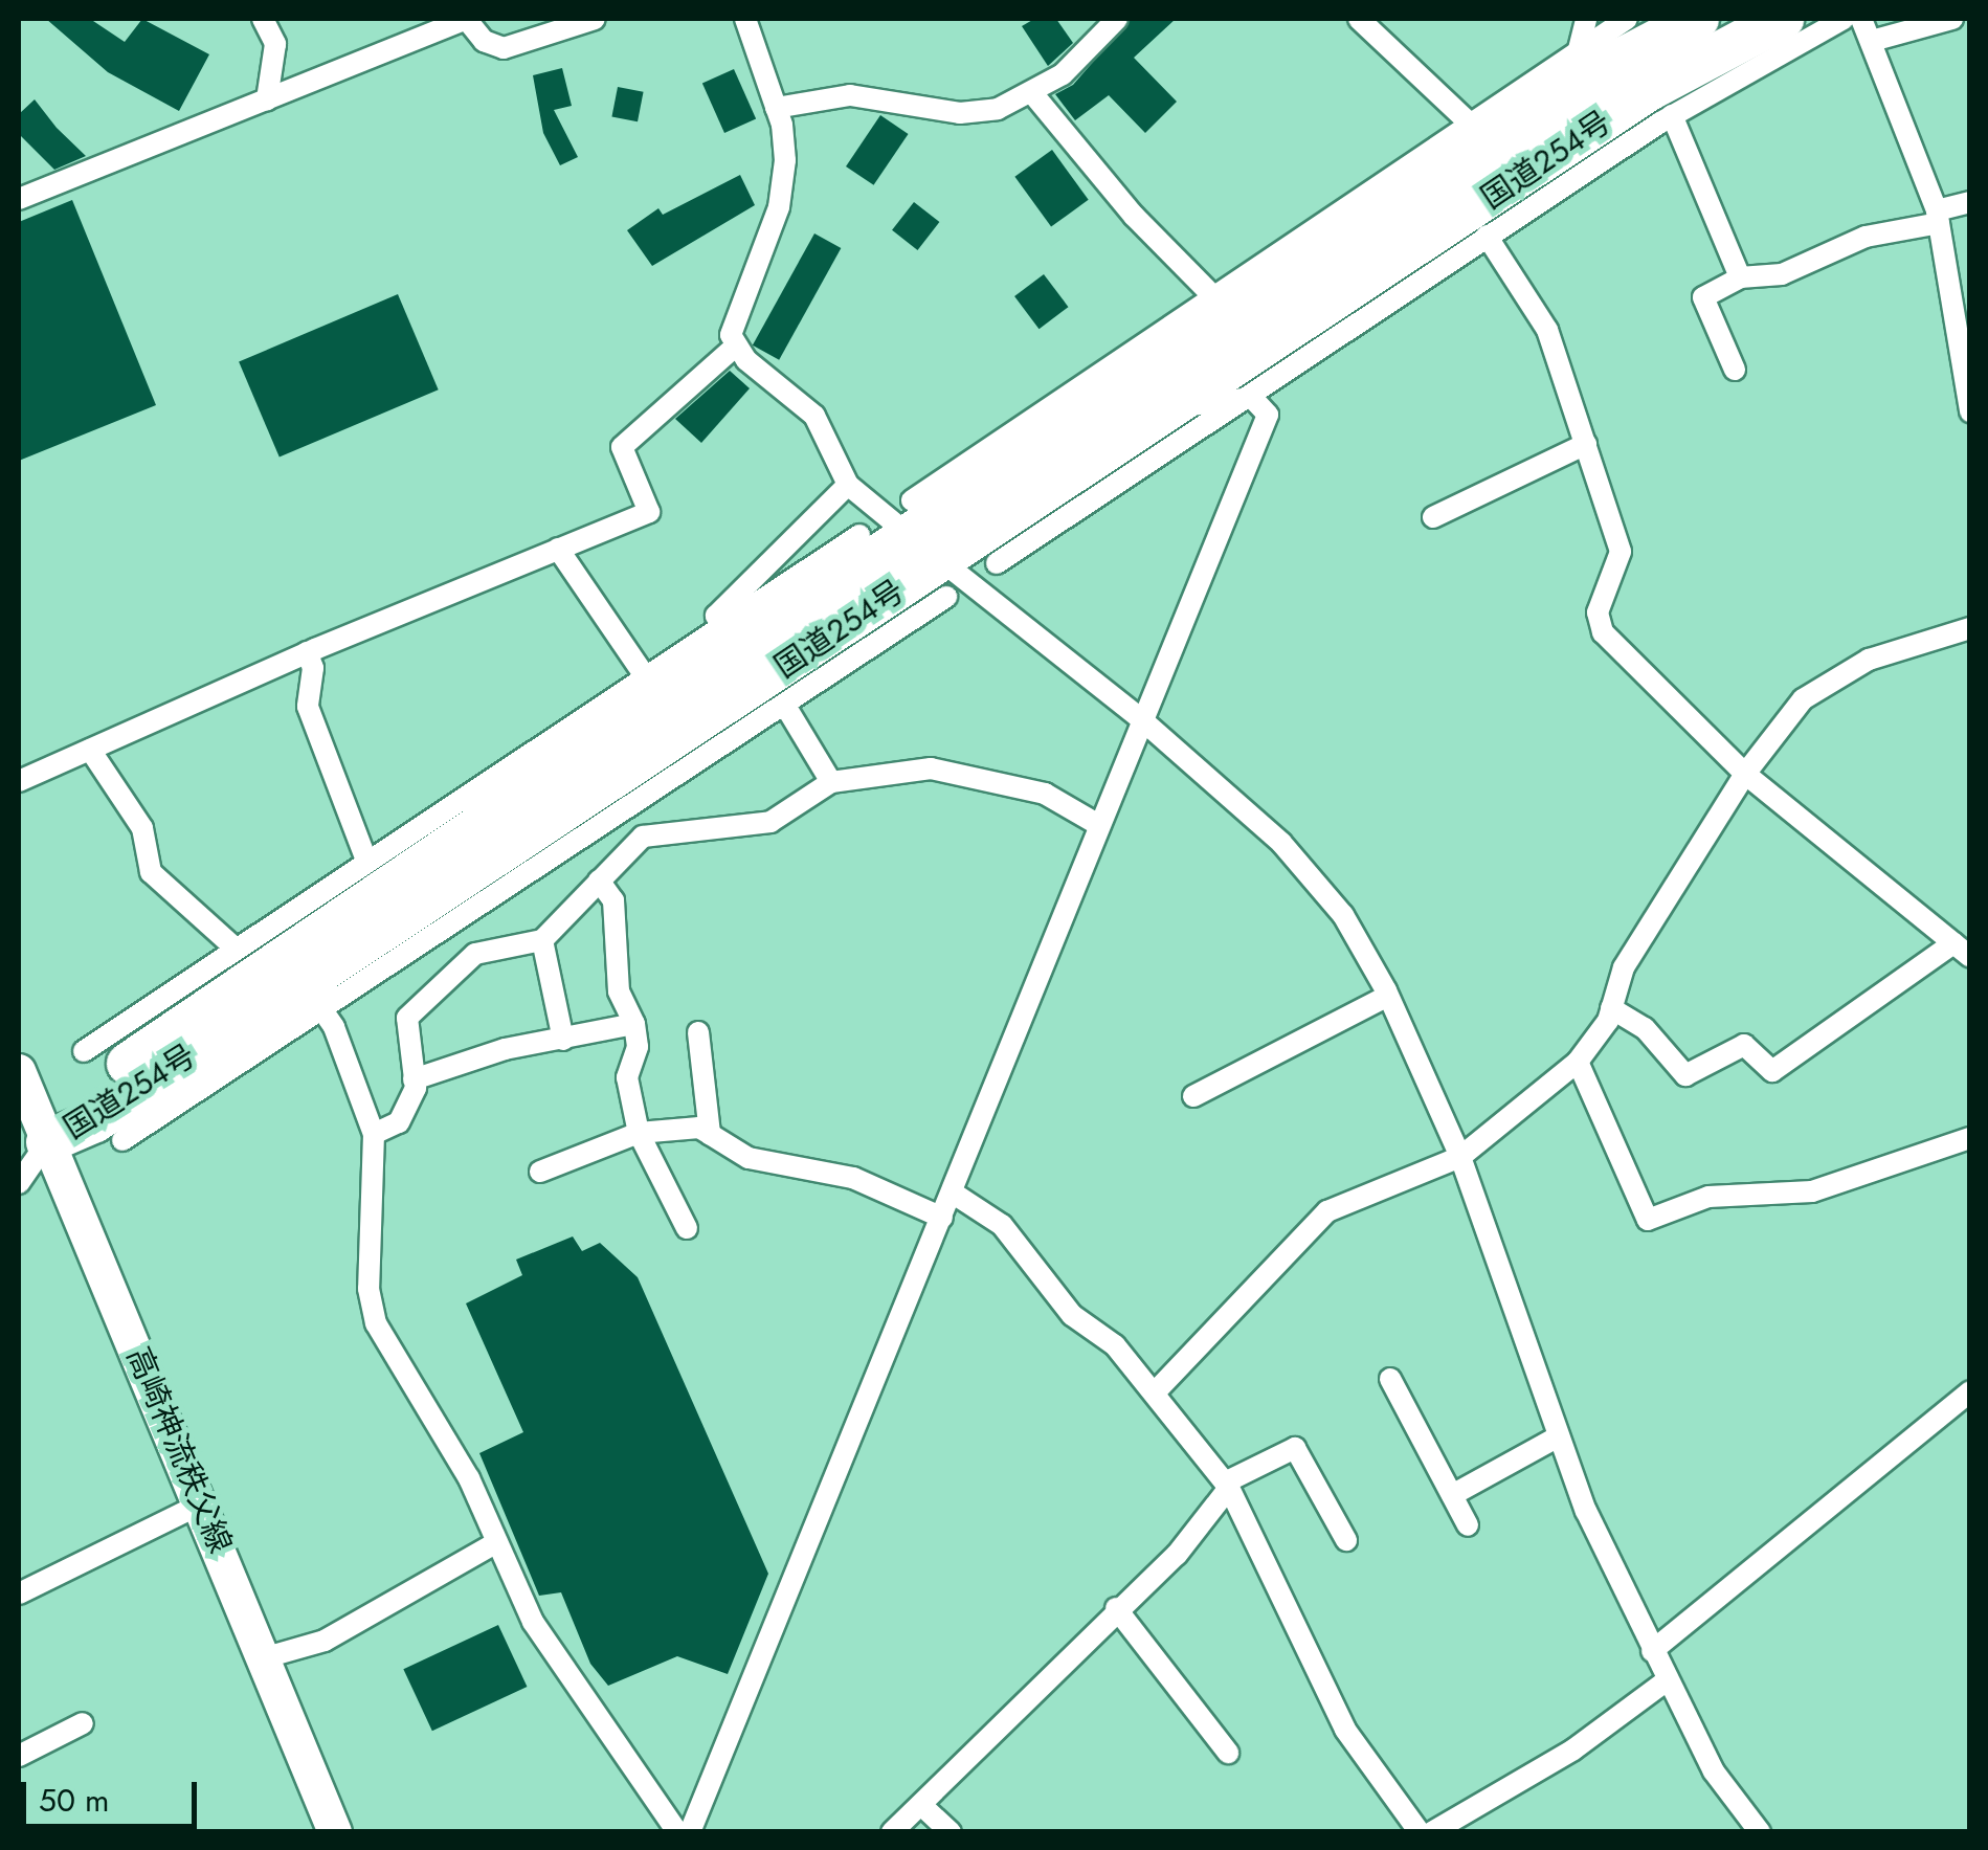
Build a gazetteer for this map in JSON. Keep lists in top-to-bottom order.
{
  "streets": {
    "highway": ["国道254号"],
    "main road": ["高崎神流秩父線"]
  },
  "crossings": [
    ["国道254号", "高崎神流秩父線"]
  ],
  "scale_bar": "50 m"
}
